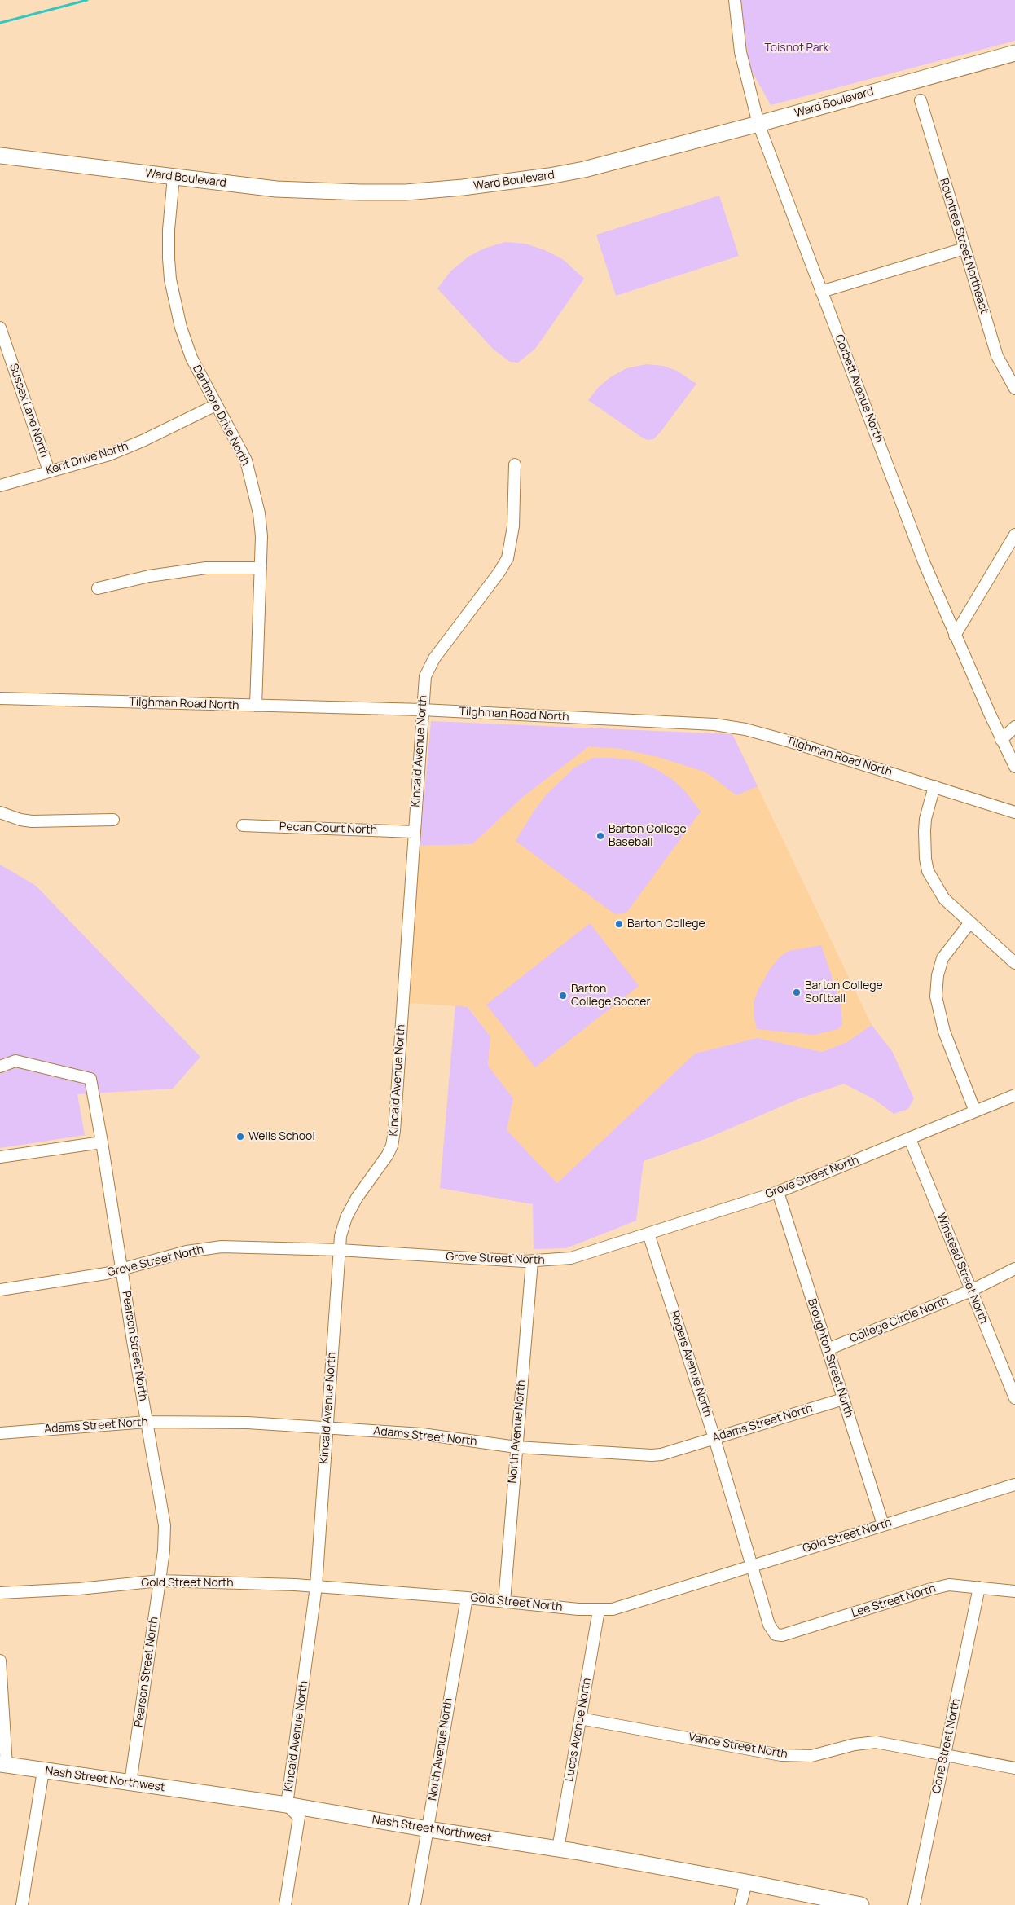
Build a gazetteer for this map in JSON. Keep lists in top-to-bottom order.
{
  "streets": {
    "main road": ["Ward Boulevard", "Nash Street Northwest"],
    "street": [
      "Rountree Street Northeast",
      "Corbett Avenue North",
      "Sussex Lane North",
      "Dartmore Drive North",
      "Kent Drive North",
      "Tilghman Road North",
      "Kincaid Avenue North",
      "Pecan Court North",
      "Grove Street North",
      "Winstead Street North",
      "College Circle North",
      "Pearson Street North",
      "Broughton Street North",
      "Rogers Avenue North",
      "Adams Street North",
      "North Avenue North",
      "Gold Street North",
      "Lee Street North",
      "Lucas Avenue North",
      "Vance Street North",
      "Cone Street North"
    ]
  },
  "crossings": [
    ["Ward Boulevard", "Corbett Avenue North"],
    ["Ward Boulevard", "Dartmore Drive North"],
    ["Sussex Lane North", "Kent Drive North"],
    ["Dartmore Drive North", "Kent Drive North"],
    ["Dartmore Drive North", "Tilghman Road North"],
    ["Tilghman Road North", "Kincaid Avenue North"],
    ["Kincaid Avenue North", "Pecan Court North"],
    ["Kincaid Avenue North", "Grove Street North"],
    ["Kincaid Avenue North", "Adams Street North"],
    ["Kincaid Avenue North", "Gold Street North"],
    ["Kincaid Avenue North", "Nash Street Northwest"],
    ["Grove Street North", "Winstead Street North"],
    ["Grove Street North", "Pearson Street North"],
    ["Grove Street North", "Broughton Street North"],
    ["Grove Street North", "Rogers Avenue North"],
    ["Grove Street North", "North Avenue North"],
    ["Winstead Street North", "College Circle North"],
    ["College Circle North", "Broughton Street North"],
    ["Pearson Street North", "Adams Street North"],
    ["Pearson Street North", "Gold Street North"],
    ["Pearson Street North", "Nash Street Northwest"],
    ["Broughton Street North", "Adams Street North"],
    ["Broughton Street North", "Gold Street North"],
    ["Rogers Avenue North", "Adams Street North"],
    ["Rogers Avenue North", "Gold Street North"],
    ["Rogers Avenue North", "Lee Street North"],
    ["Adams Street North", "North Avenue North"],
    ["North Avenue North", "Gold Street North"],
    ["North Avenue North", "Nash Street Northwest"],
    ["Gold Street North", "Lucas Avenue North"],
    ["Lee Street North", "Cone Street North"],
    ["Lucas Avenue North", "Vance Street North"],
    ["Lucas Avenue North", "Nash Street Northwest"],
    ["Vance Street North", "Cone Street North"]
  ],
  "parks": ["Toisnot Park"],
  "places": [
    "Barton College Baseball",
    "Barton College",
    "Barton College Softball",
    "Barton College Soccer",
    "Wells School"
  ]
}
